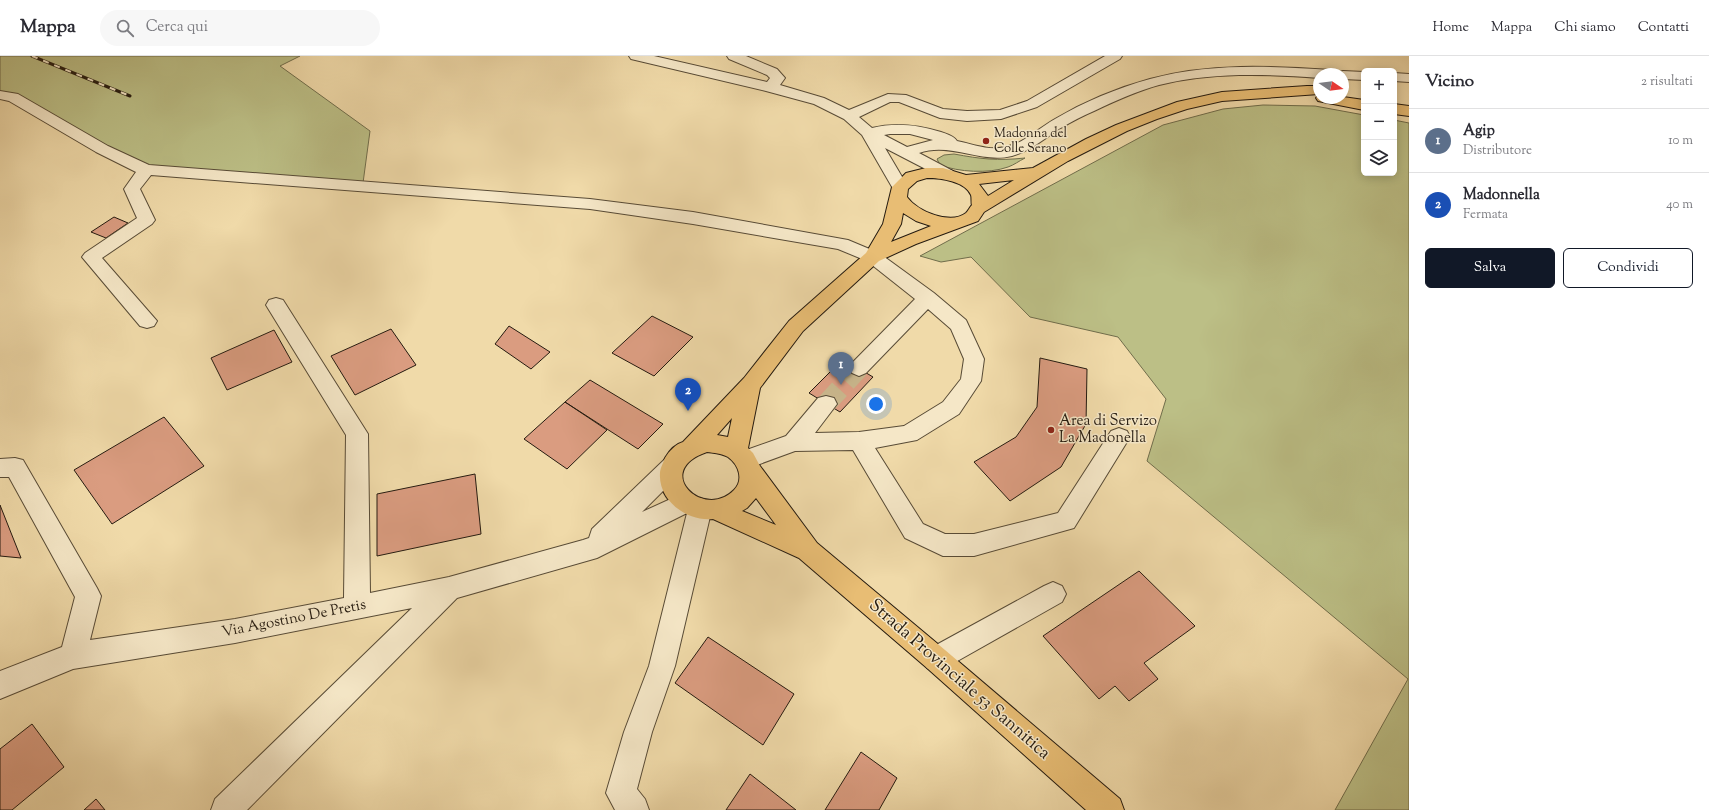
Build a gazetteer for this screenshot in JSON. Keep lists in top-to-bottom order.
{
  "streets": {
    "main road": ["Strada Provinciale 53 Sannitica"],
    "street": ["Via Agostino De Pretis"]
  },
  "crossings": [
    ["Via Agostino De Pretis", "Strada Provinciale 53 Sannitica"]
  ],
  "places": ["Madonna del Colle Serano", "Area di Servizo La Madonella"],
  "north": "right",
  "page": {
    "header": "Mappa",
    "search": "Cerca qui",
    "nav": [
      "Home",
      "Mappa",
      "Chi siamo",
      "Contatti"
    ],
    "heading": ["Vicino", "2 risultati"],
    "map_buttons": ["+", "−"],
    "list": [
      {
        "mark": "1",
        "name": "Agip",
        "note": "Distributore",
        "value": "10 m"
      },
      {
        "mark": "2",
        "name": "Madonnella",
        "note": "Fermata",
        "value": "40 m"
      }
    ],
    "buttons": ["Salva", "Condividi"],
    "pins": ["1", "2"]
  }
}
